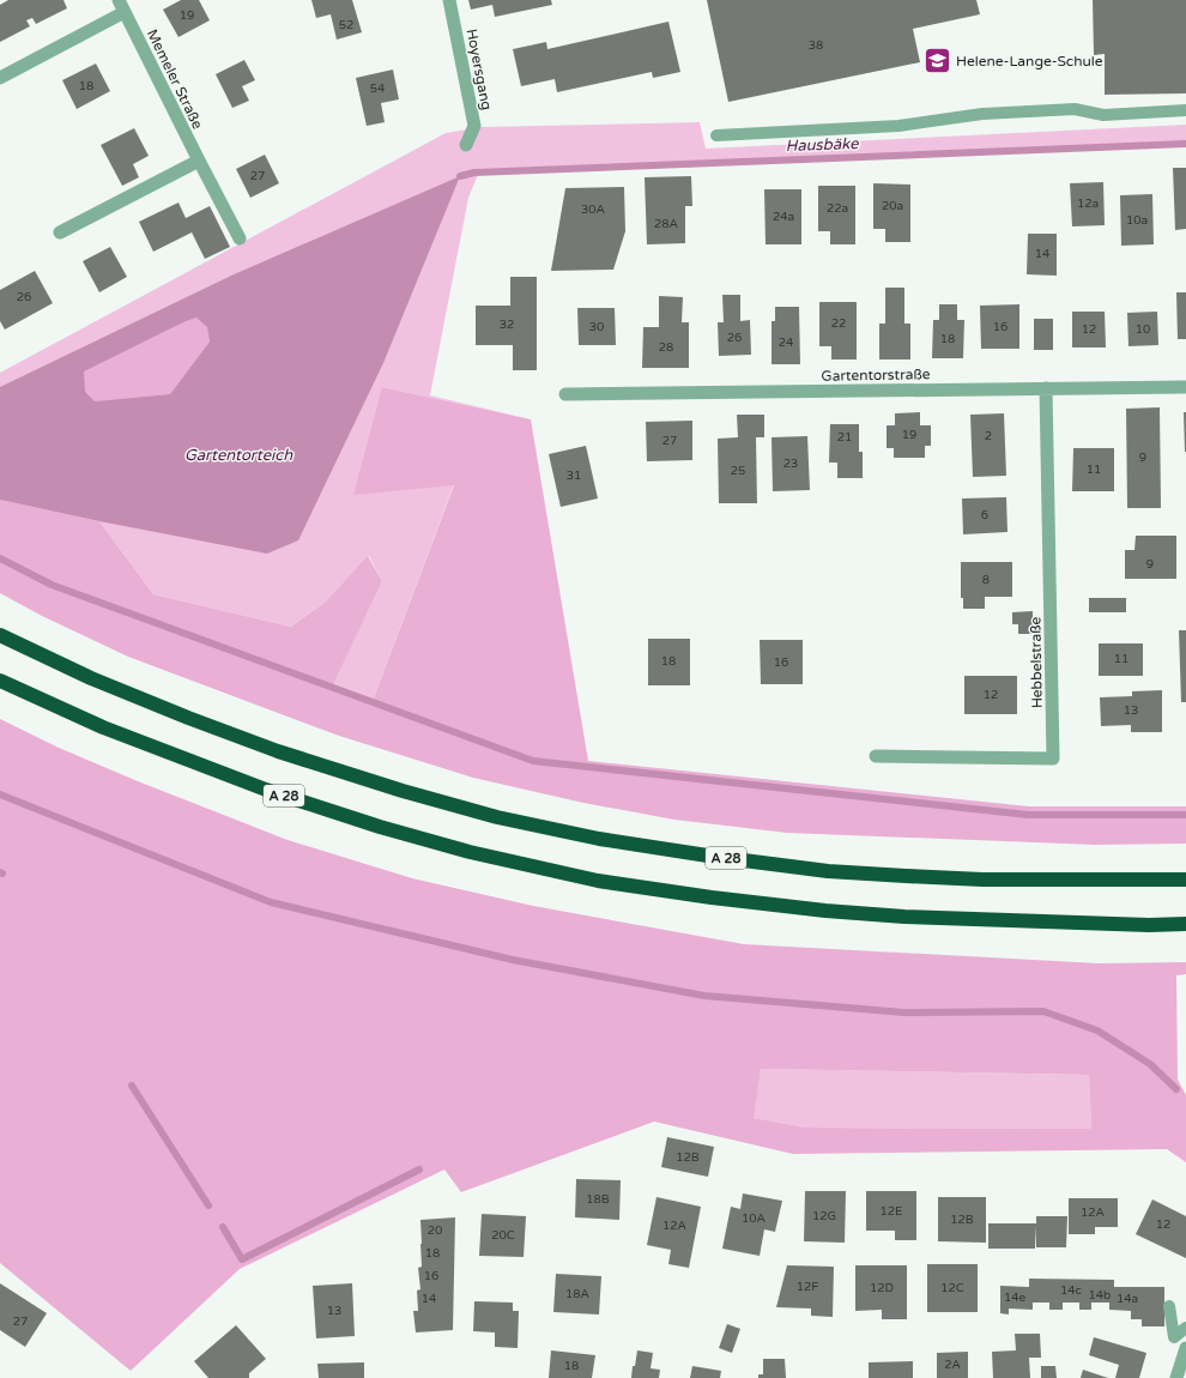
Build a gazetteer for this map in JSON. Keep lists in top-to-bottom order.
{
  "streets": {
    "highway": ["A 28"],
    "street": [
      "Hoyersgang",
      "Memeler Straße",
      "Gartentorstraße",
      "Hebbelstraße"
    ]
  },
  "crossings": [
    ["Gartentorstraße", "Hebbelstraße"]
  ],
  "water": ["Hausbäke", "Gartentorteich"],
  "places": {
    "school or university": ["Helene-Lange-Schule"]
  },
  "house_numbers": [
    "19",
    "52",
    "38",
    "18",
    "54",
    "27",
    "12a",
    "20a",
    "22a",
    "30A",
    "24a",
    "10a",
    "28A",
    "14",
    "26",
    "22",
    "32",
    "30",
    "16",
    "12",
    "10",
    "26",
    "18",
    "24",
    "28",
    "19",
    "2",
    "21",
    "27",
    "9",
    "23",
    "11",
    "25",
    "31",
    "6",
    "9",
    "8",
    "11",
    "18",
    "16",
    "12",
    "13",
    "12B",
    "18B",
    "12E",
    "12A",
    "12G",
    "10A",
    "12B",
    "12",
    "12A",
    "20",
    "20C",
    "18",
    "16",
    "12F",
    "12D",
    "12C",
    "14c",
    "18A",
    "14b",
    "14e",
    "14",
    "14a",
    "13",
    "27",
    "2A",
    "18"
  ]
}
